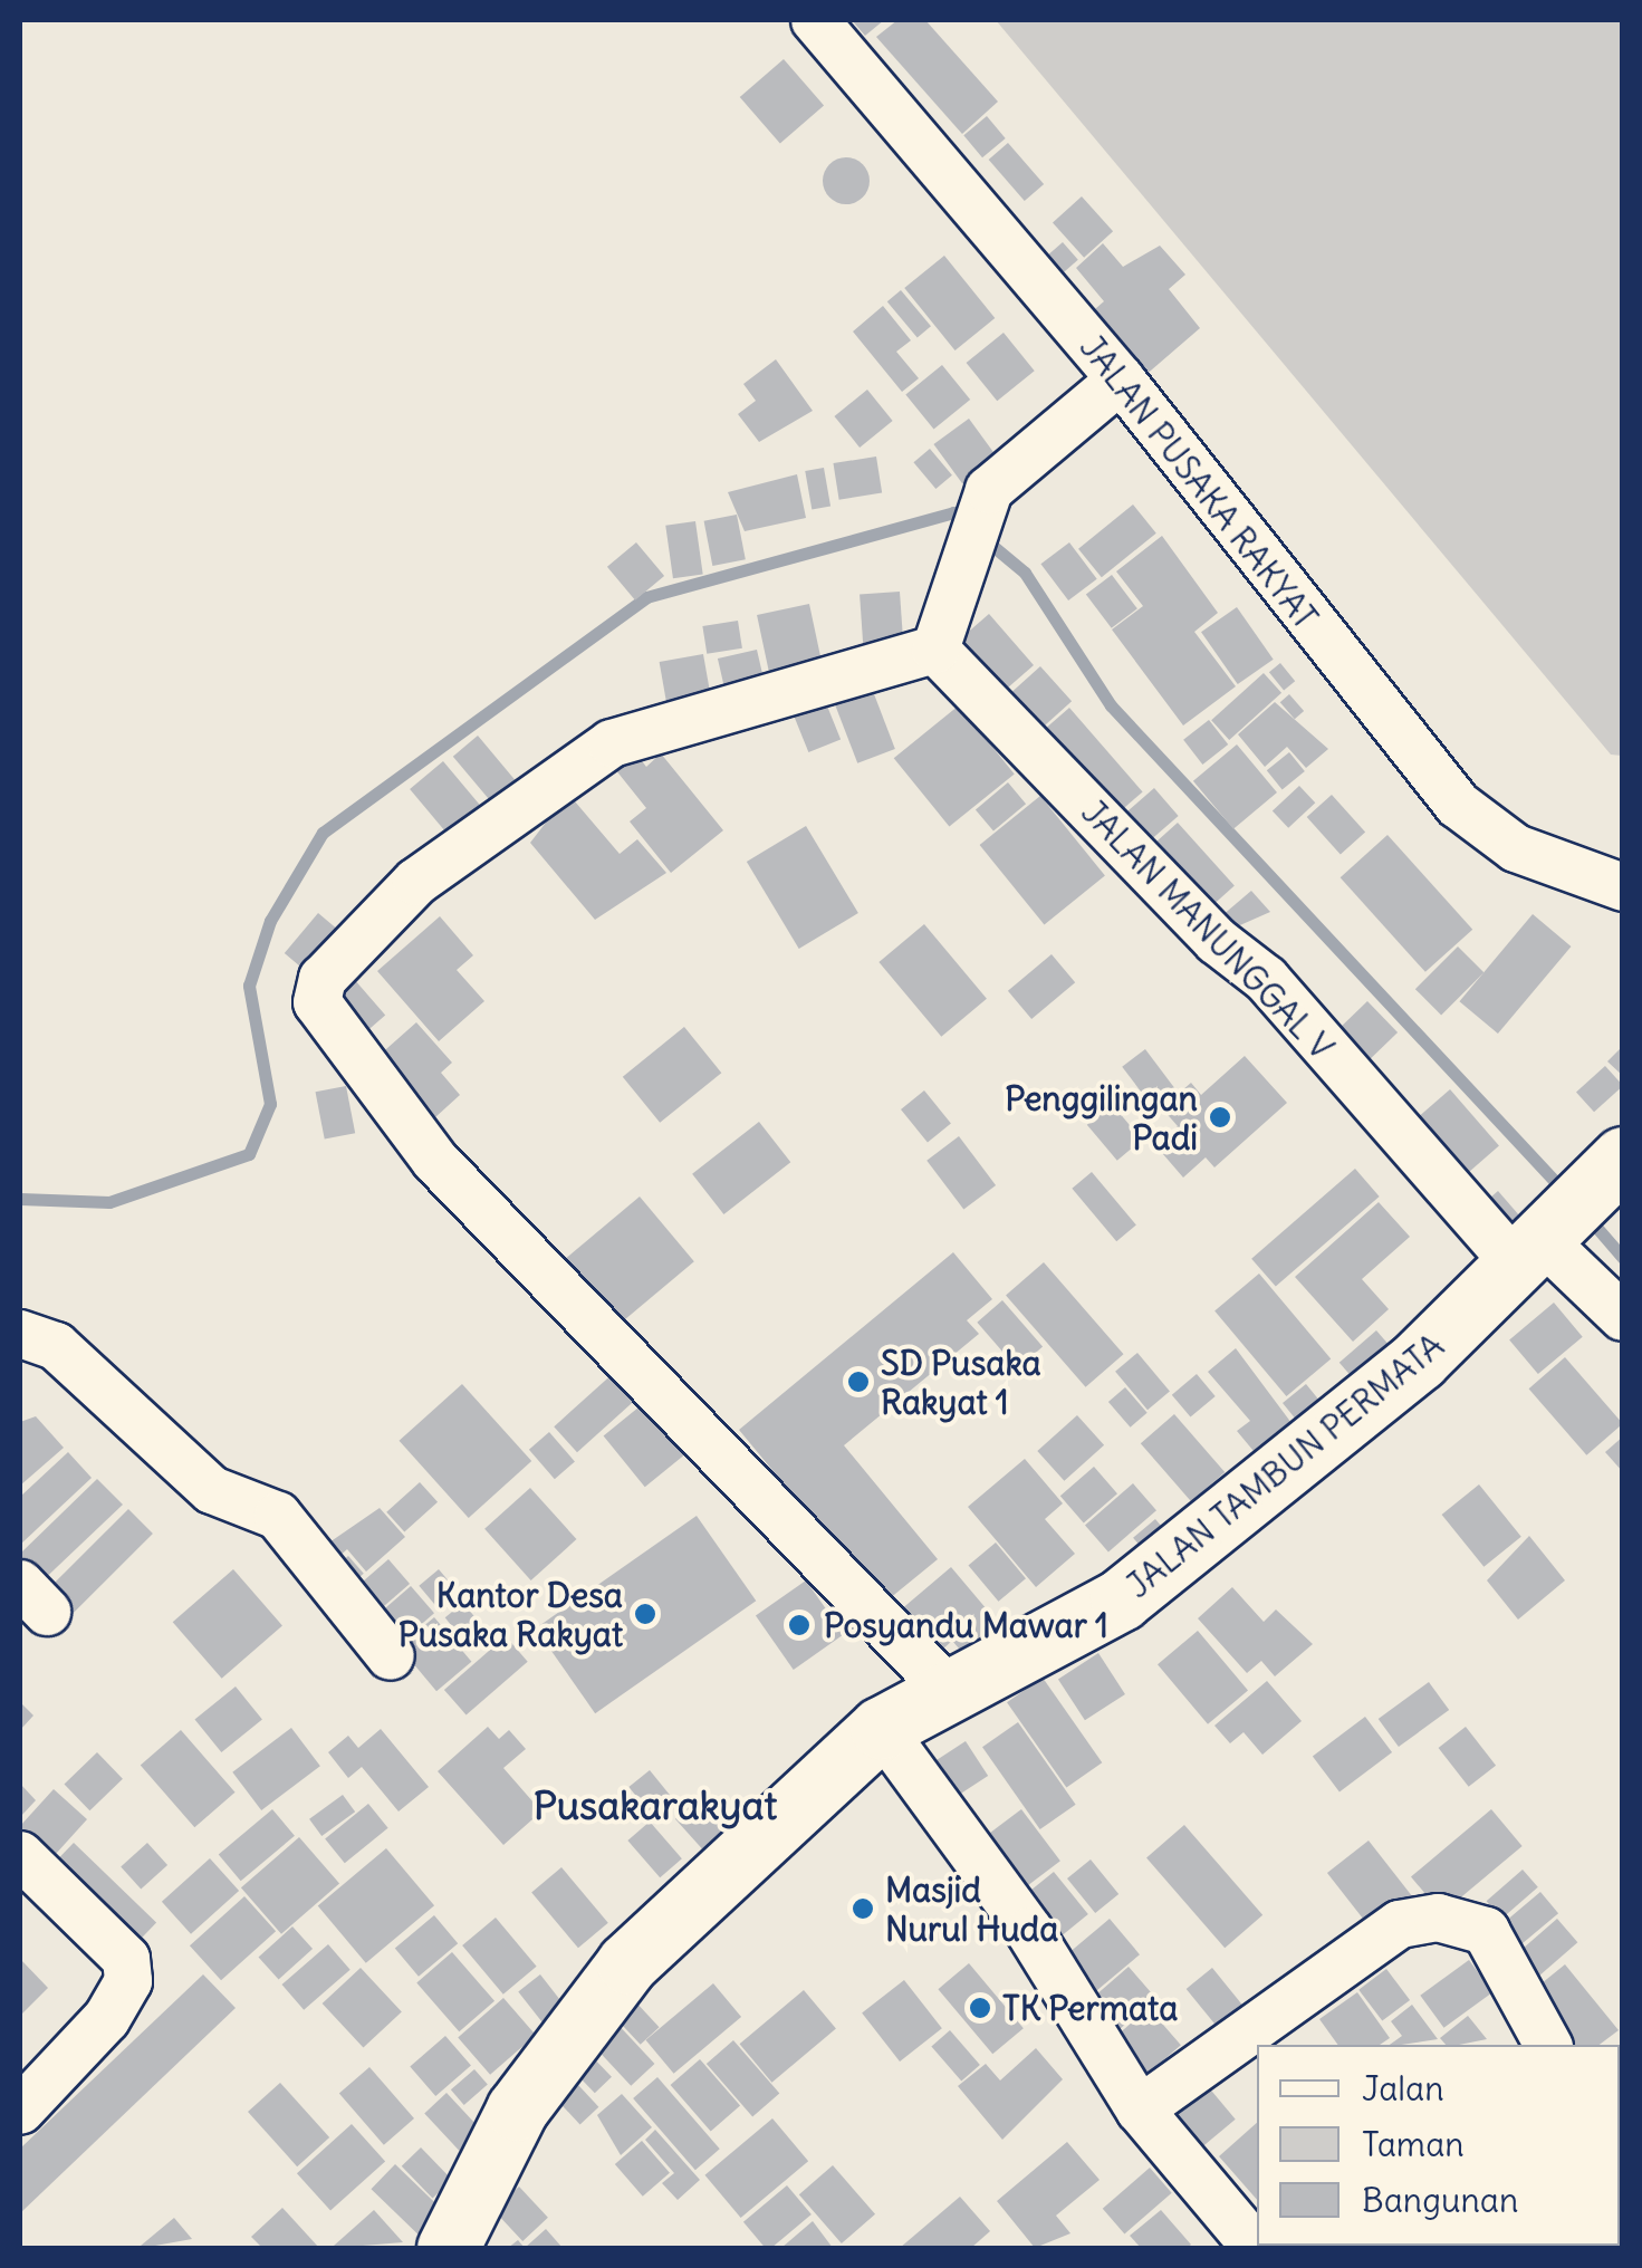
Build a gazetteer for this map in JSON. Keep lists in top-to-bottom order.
{
  "streets": {
    "street": ["JALAN PUSAKA RAKYAT", "JALAN MANUNGGAL V", "JALAN TAMBUN PERMATA"]
  },
  "crossings": [
    ["JALAN MANUNGGAL V", "JALAN TAMBUN PERMATA"]
  ],
  "districts": ["Pusakarakyat"],
  "places": [
    "Penggilingan Padi",
    "SD Pusaka Rakyat 1",
    "Kantor Desa Pusaka Rakyat",
    "Posyandu Mawar 1",
    "Masjid Nurul Huda",
    "TK Permata"
  ],
  "legend": ["Jalan", "Taman", "Bangunan"]
}
